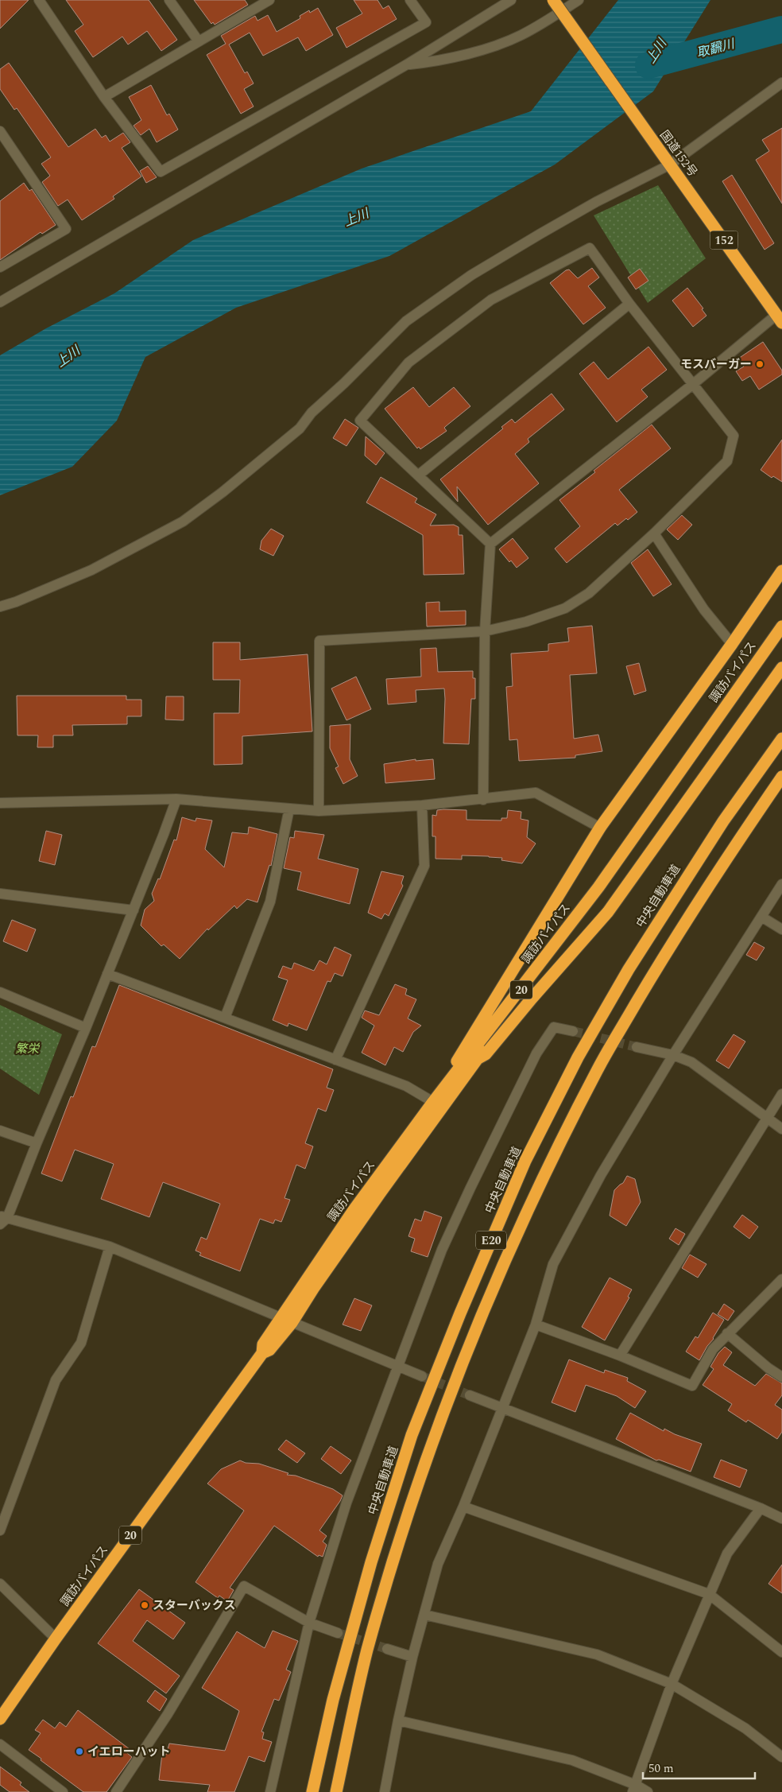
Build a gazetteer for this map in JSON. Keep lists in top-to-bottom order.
{
  "streets": {
    "highway": [
      "国道152号",
      "152",
      "諏訪バイパス",
      "中央自動車道",
      "20",
      "E20"
    ]
  },
  "crossings": [
    ["諏訪バイパス", "20"]
  ],
  "water": ["取飜川", "上川"],
  "parks": ["繁栄"],
  "places": ["モスバーガー", "スターバックス", "イエローハット"],
  "scale_bar": "50 m"
}
